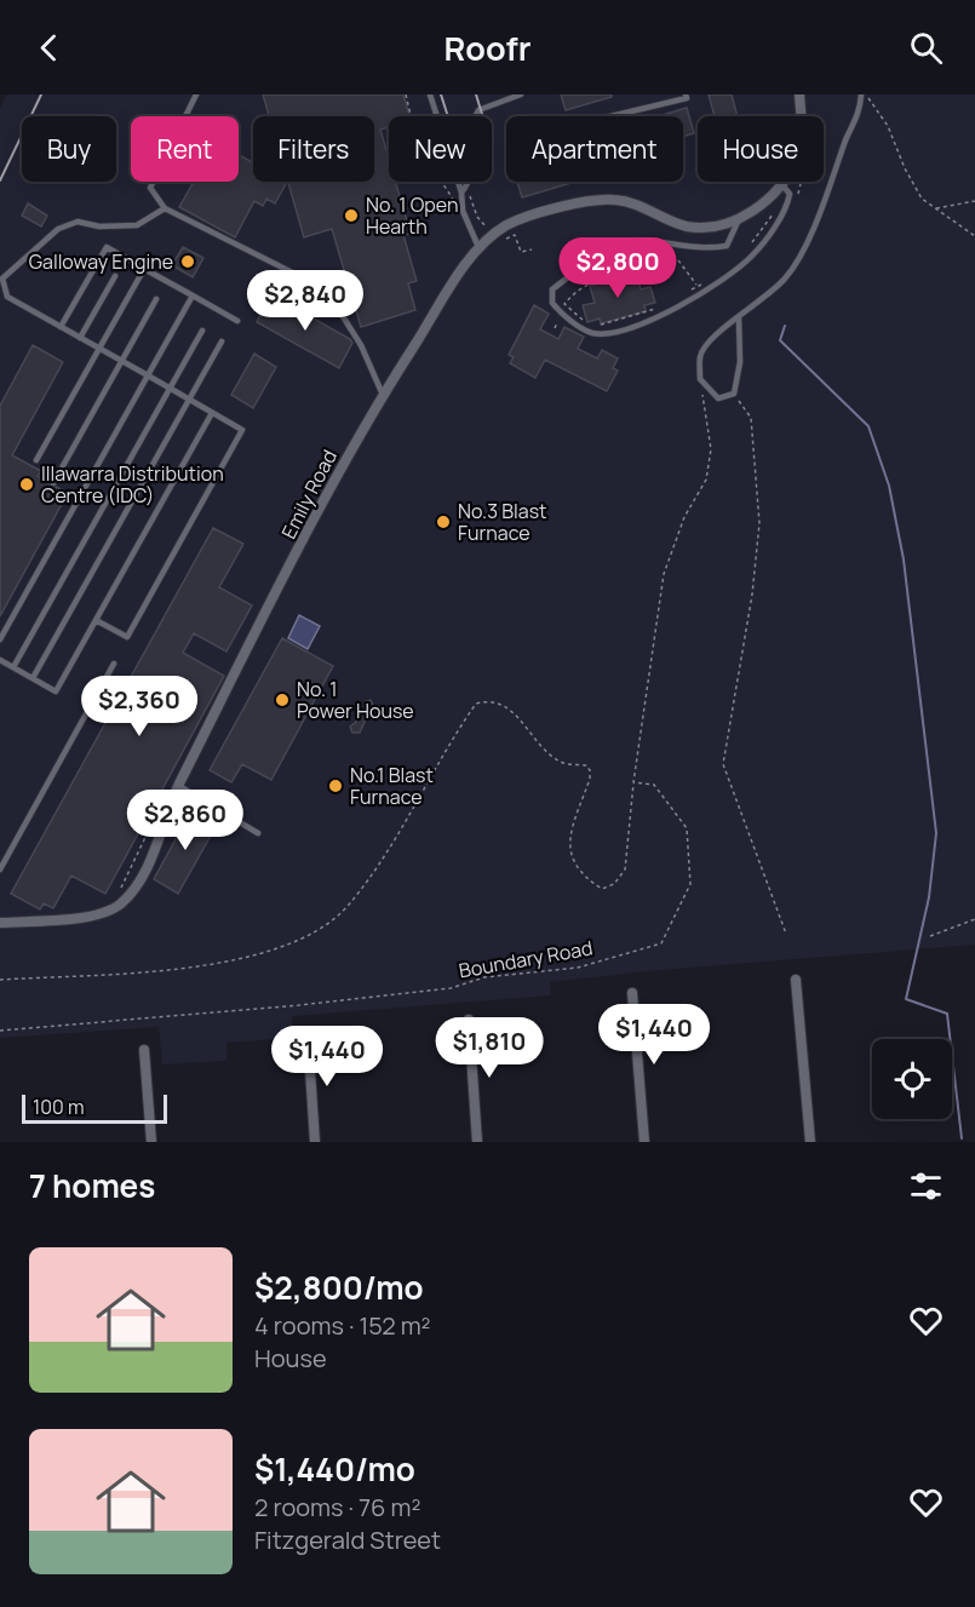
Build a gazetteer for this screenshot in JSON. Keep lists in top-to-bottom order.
{
  "streets": {
    "street": ["Emily Road"],
    "path": ["Boundary Road"]
  },
  "places": [
    "No. 1 Open Hearth",
    "Galloway Engine",
    "Illawarra Distribution Centre (IDC)",
    "No.3 Blast Furnace",
    "No. 1 Power House",
    "No.1 Blast Furnace"
  ],
  "scale_bar": "100 m",
  "page": {
    "header": "Roofr",
    "chip": [
      "Buy",
      "Rent",
      "Filters",
      "New",
      "Apartment",
      "House"
    ],
    "price": [
      "$2,800",
      "$2,840",
      "$2,360",
      "$2,860",
      "$1,440",
      "$1,810",
      "$1,440"
    ],
    "scale": "100 m",
    "heading": "7 homes",
    "list": [
      {
        "name": "$2,800/mo",
        "note": "4 rooms · 152 m² · House"
      },
      {
        "name": "$1,440/mo",
        "note": "2 rooms · 76 m² · Fitzgerald Street"
      }
    ]
  }
}
